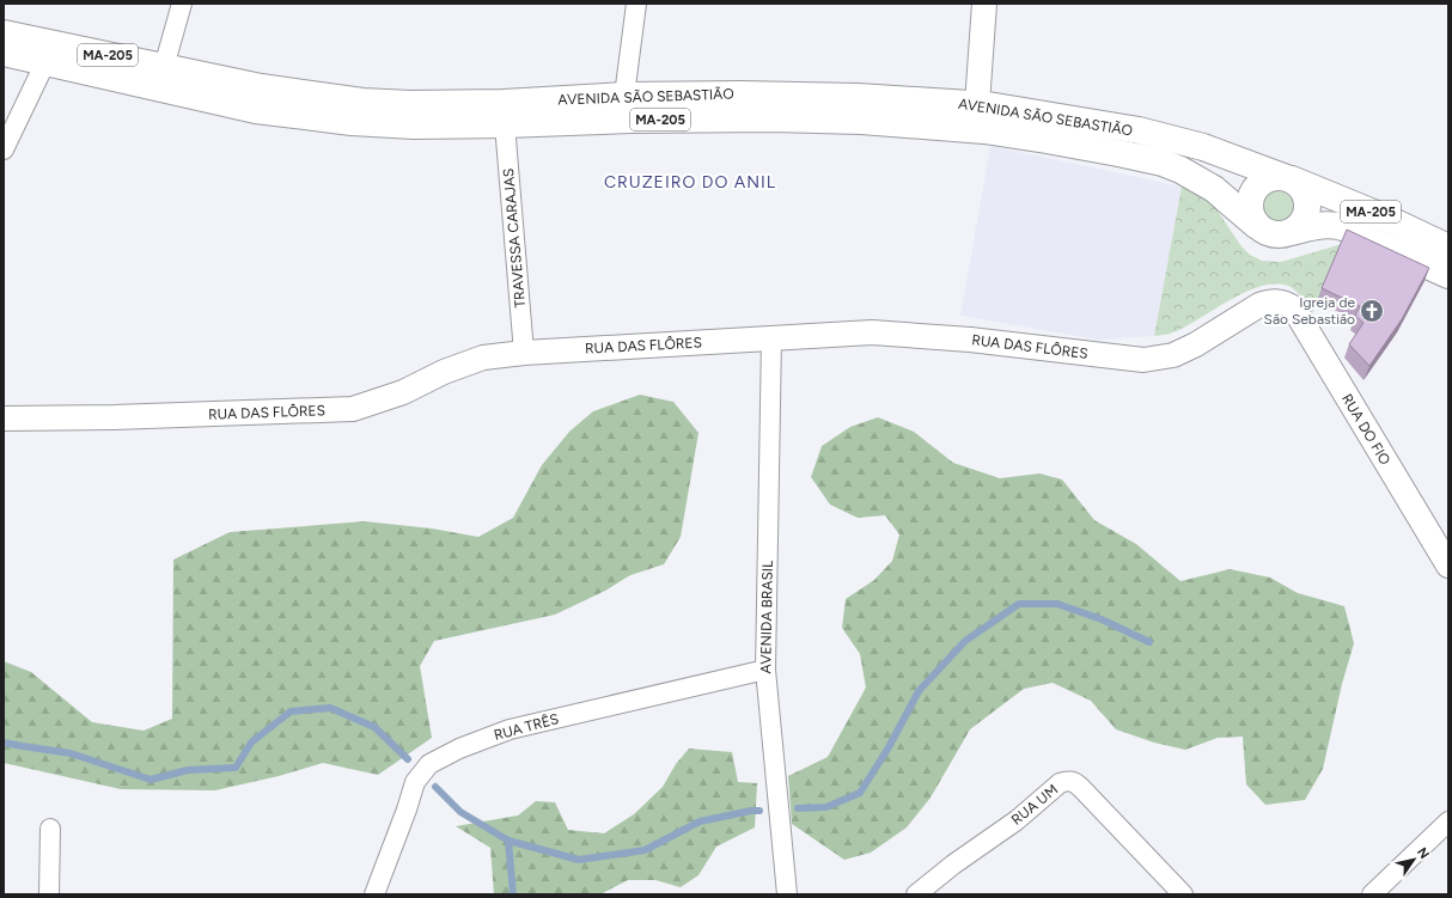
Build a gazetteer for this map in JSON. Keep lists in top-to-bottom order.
{
  "streets": {
    "main road": ["MA-205", "AVENIDA SÃO SEBASTIÃO"],
    "street": [
      "TRAVESSA CARAJAS",
      "RUA DAS FLÔRES",
      "RUA DO FIO",
      "AVENIDA BRASIL",
      "RUA TRÊS",
      "RUA UM"
    ]
  },
  "crossings": [
    ["MA-205", "AVENIDA SÃO SEBASTIÃO"],
    ["AVENIDA SÃO SEBASTIÃO", "TRAVESSA CARAJAS"],
    ["TRAVESSA CARAJAS", "RUA DAS FLÔRES"],
    ["RUA DAS FLÔRES", "RUA DO FIO"],
    ["RUA DAS FLÔRES", "AVENIDA BRASIL"],
    ["AVENIDA BRASIL", "RUA TRÊS"]
  ],
  "districts": ["CRUZEIRO DO ANIL"],
  "places": {
    "church": ["Igreja de São Sebastião"]
  },
  "north": "top right"
}
